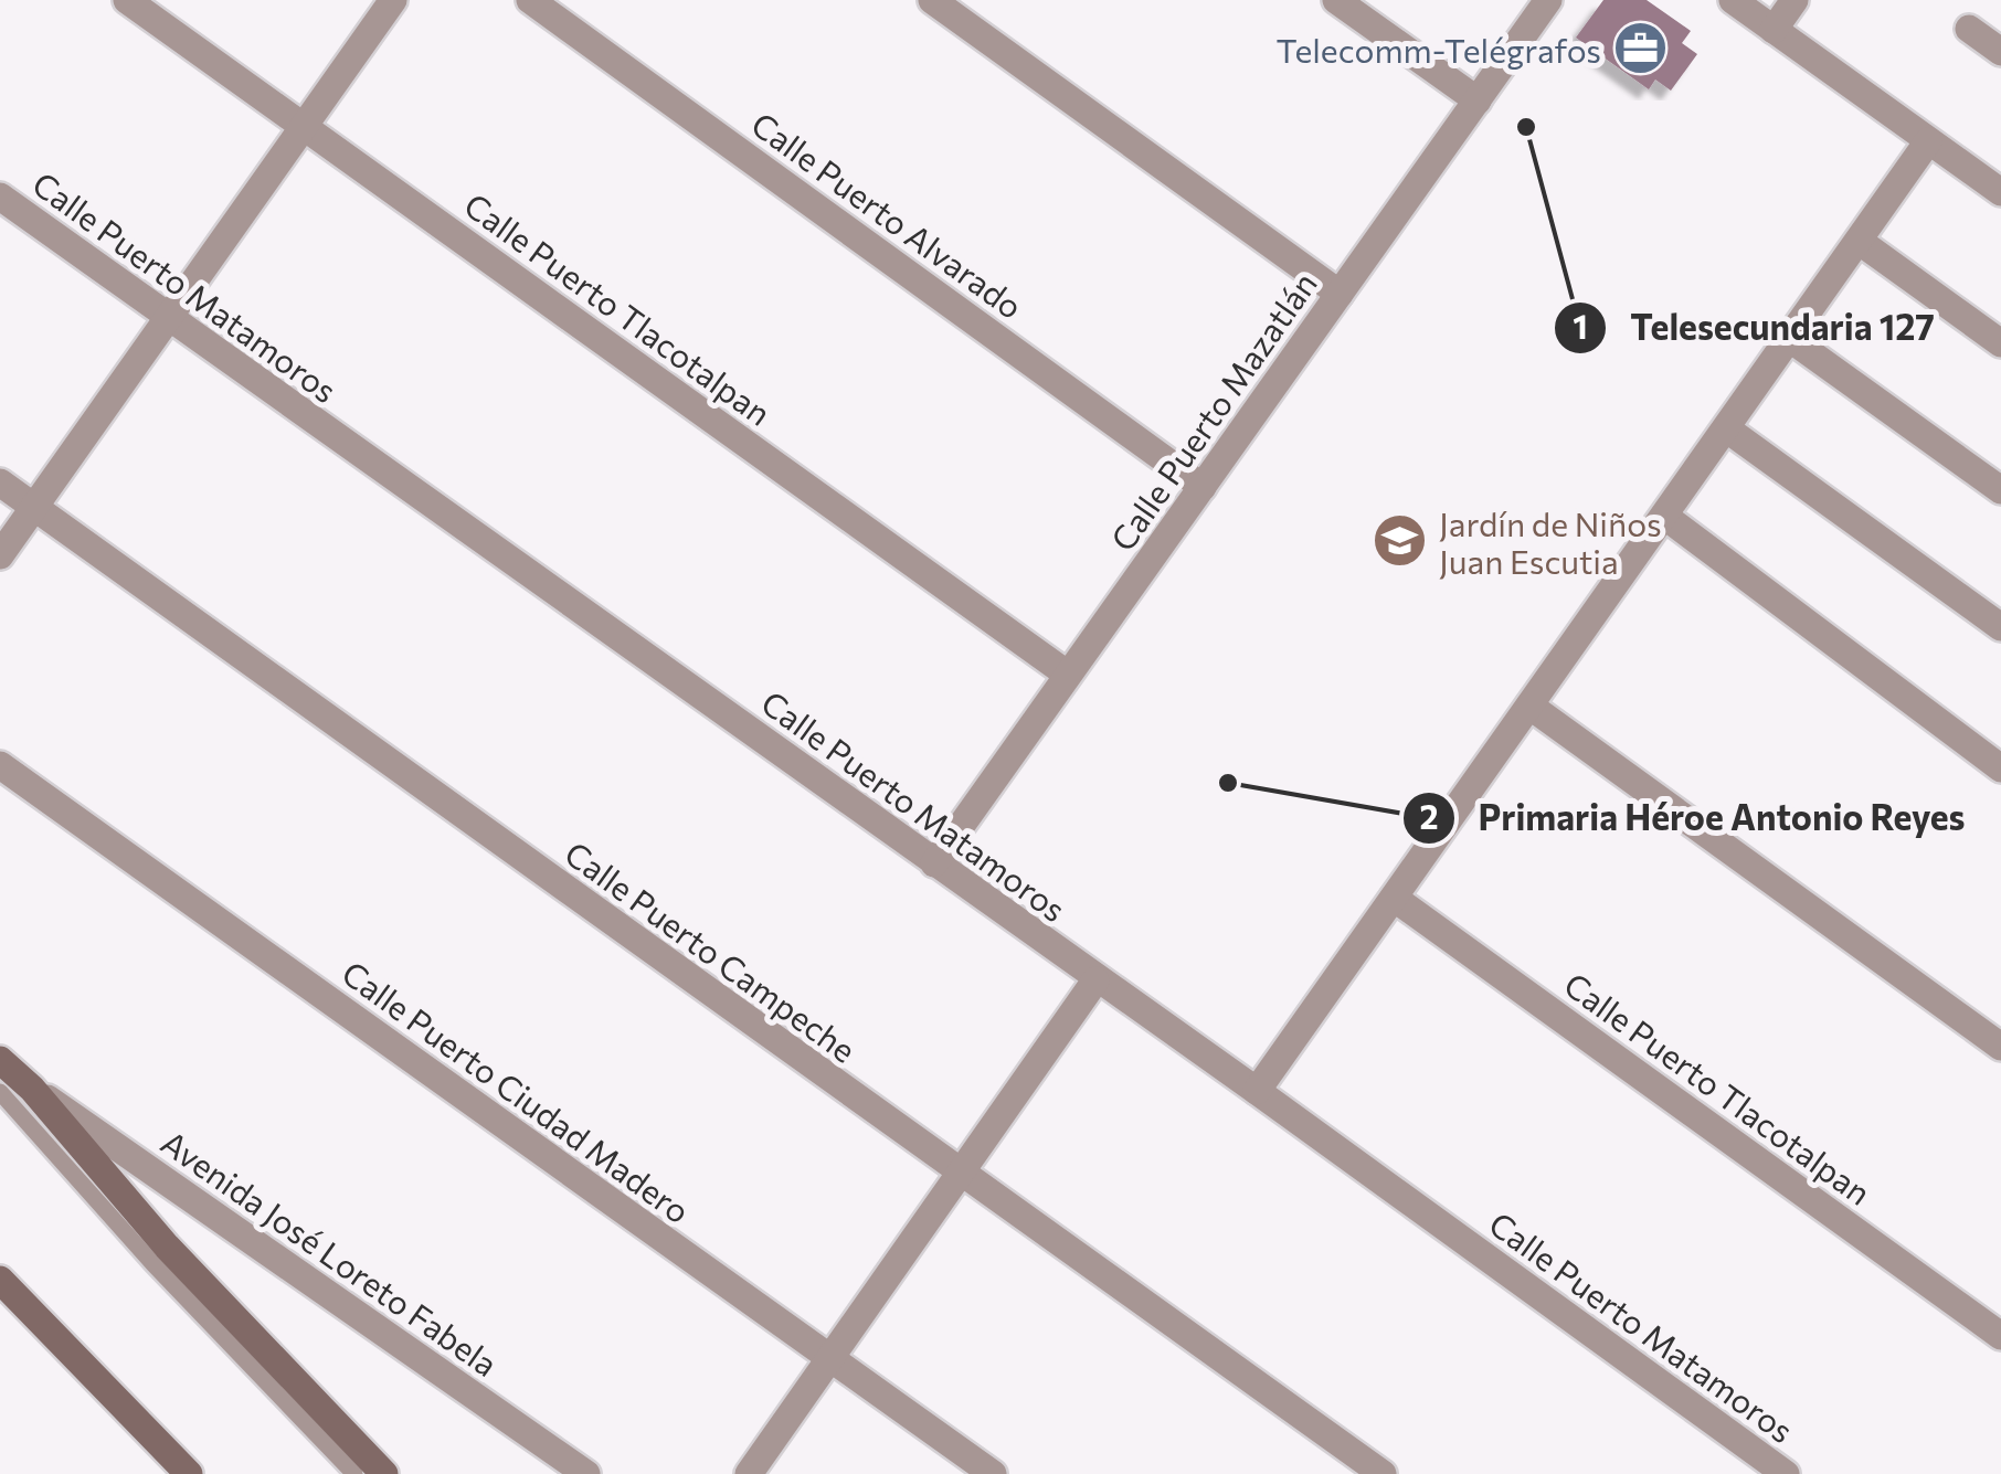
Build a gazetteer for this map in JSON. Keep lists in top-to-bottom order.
{
  "streets": {
    "street": [
      "Calle Puerto Alvarado",
      "Calle Puerto Matamoros",
      "Calle Puerto Tlacotalpan",
      "Calle Puerto Mazatlán",
      "Calle Puerto Campeche",
      "Calle Puerto Ciudad Madero",
      "Avenida José Loreto Fabela"
    ]
  },
  "crossings": [
    ["Calle Puerto Alvarado", "Calle Puerto Mazatlán"],
    ["Calle Puerto Matamoros", "Calle Puerto Mazatlán"],
    ["Calle Puerto Tlacotalpan", "Calle Puerto Mazatlán"]
  ],
  "places": {
    "office": ["Telecomm-Telégrafos"],
    "other": ["Telesecundaria 127", "Primaria Héroe Antonio Reyes"],
    "school or university": ["Jardín de Niños Juan Escutia"]
  }
}
